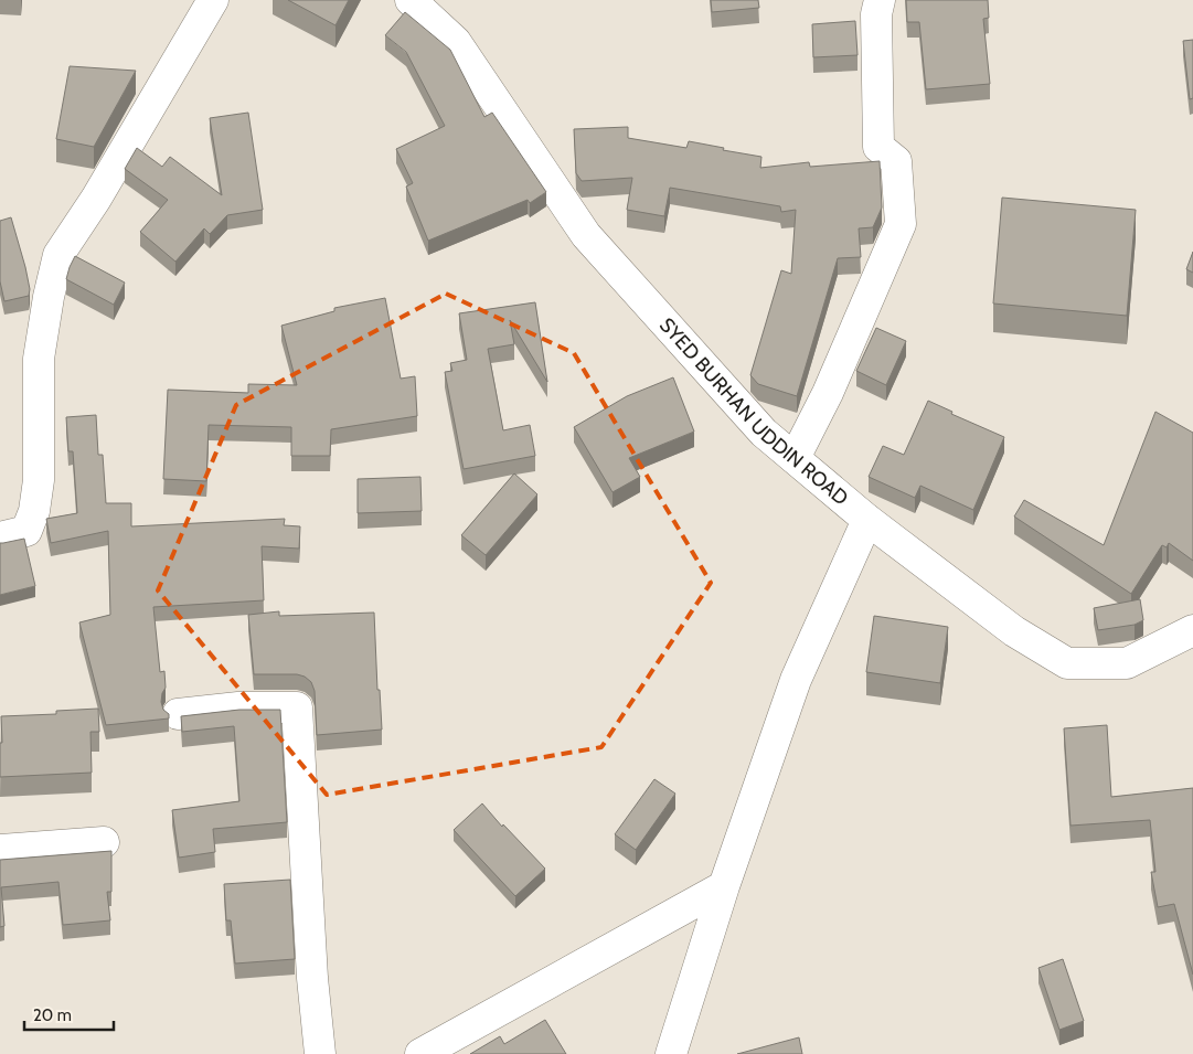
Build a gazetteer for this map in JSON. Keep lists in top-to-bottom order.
{
  "streets": {
    "street": ["SYED BURHAN UDDIN ROAD"]
  },
  "scale_bar": "20 m"
}
